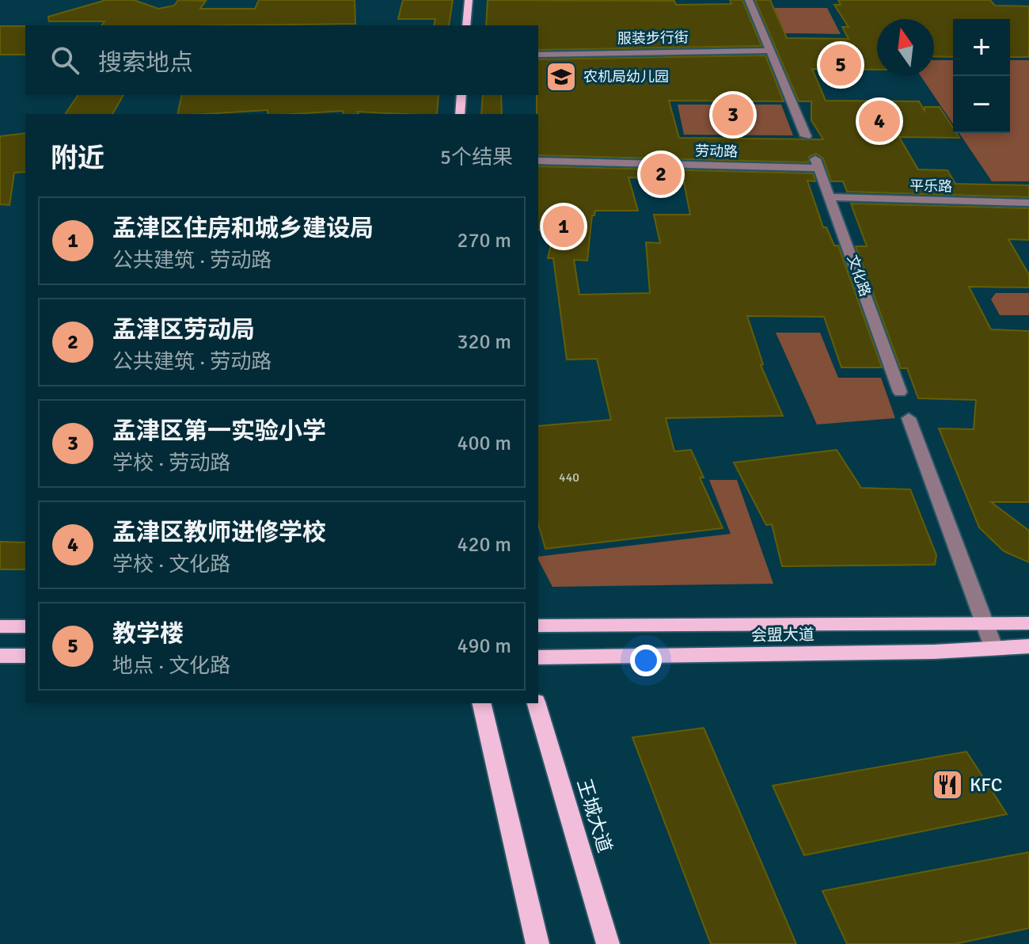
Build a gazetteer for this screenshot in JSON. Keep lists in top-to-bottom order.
{
  "streets": {
    "main road": ["会盟大道", "王城大道"],
    "street": [
      "服装步行街",
      "劳动路",
      "平乐路",
      "文化路"
    ]
  },
  "crossings": [
    ["劳动路", "文化路"],
    ["平乐路", "文化路"]
  ],
  "places": {
    "school or university": ["农机局幼儿园"],
    "restaurant": ["KFC"]
  },
  "house_numbers": ["440"],
  "north": "top",
  "page": {
    "map_buttons": ["+", "−"],
    "search": "搜索地点",
    "pins": [
      "5",
      "3",
      "4",
      "2",
      "1"
    ],
    "heading": ["附近", "5个结果"],
    "list": [
      {
        "mark": "1",
        "name": "孟津区住房和城乡建设局",
        "note": "公共建筑 · 劳动路",
        "value": "270 m"
      },
      {
        "mark": "2",
        "name": "孟津区劳动局",
        "note": "公共建筑 · 劳动路",
        "value": "320 m"
      },
      {
        "mark": "3",
        "name": "孟津区第一实验小学",
        "note": "学校 · 劳动路",
        "value": "400 m"
      },
      {
        "mark": "4",
        "name": "孟津区教师进修学校",
        "note": "学校 · 文化路",
        "value": "420 m"
      },
      {
        "mark": "5",
        "name": "教学楼",
        "note": "地点 · 文化路",
        "value": "490 m"
      }
    ]
  }
}
